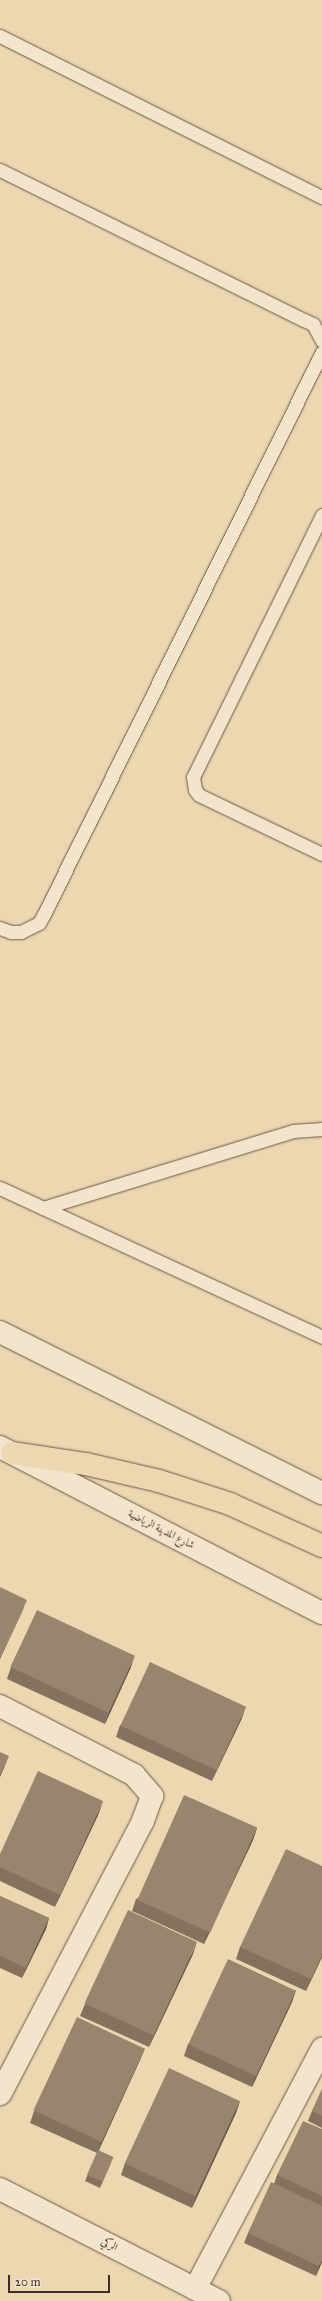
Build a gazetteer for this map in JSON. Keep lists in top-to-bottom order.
{
  "streets": {
    "street": ["شارع المدينة الرياضية", "الركي"]
  },
  "scale_bar": "20 m"
}
